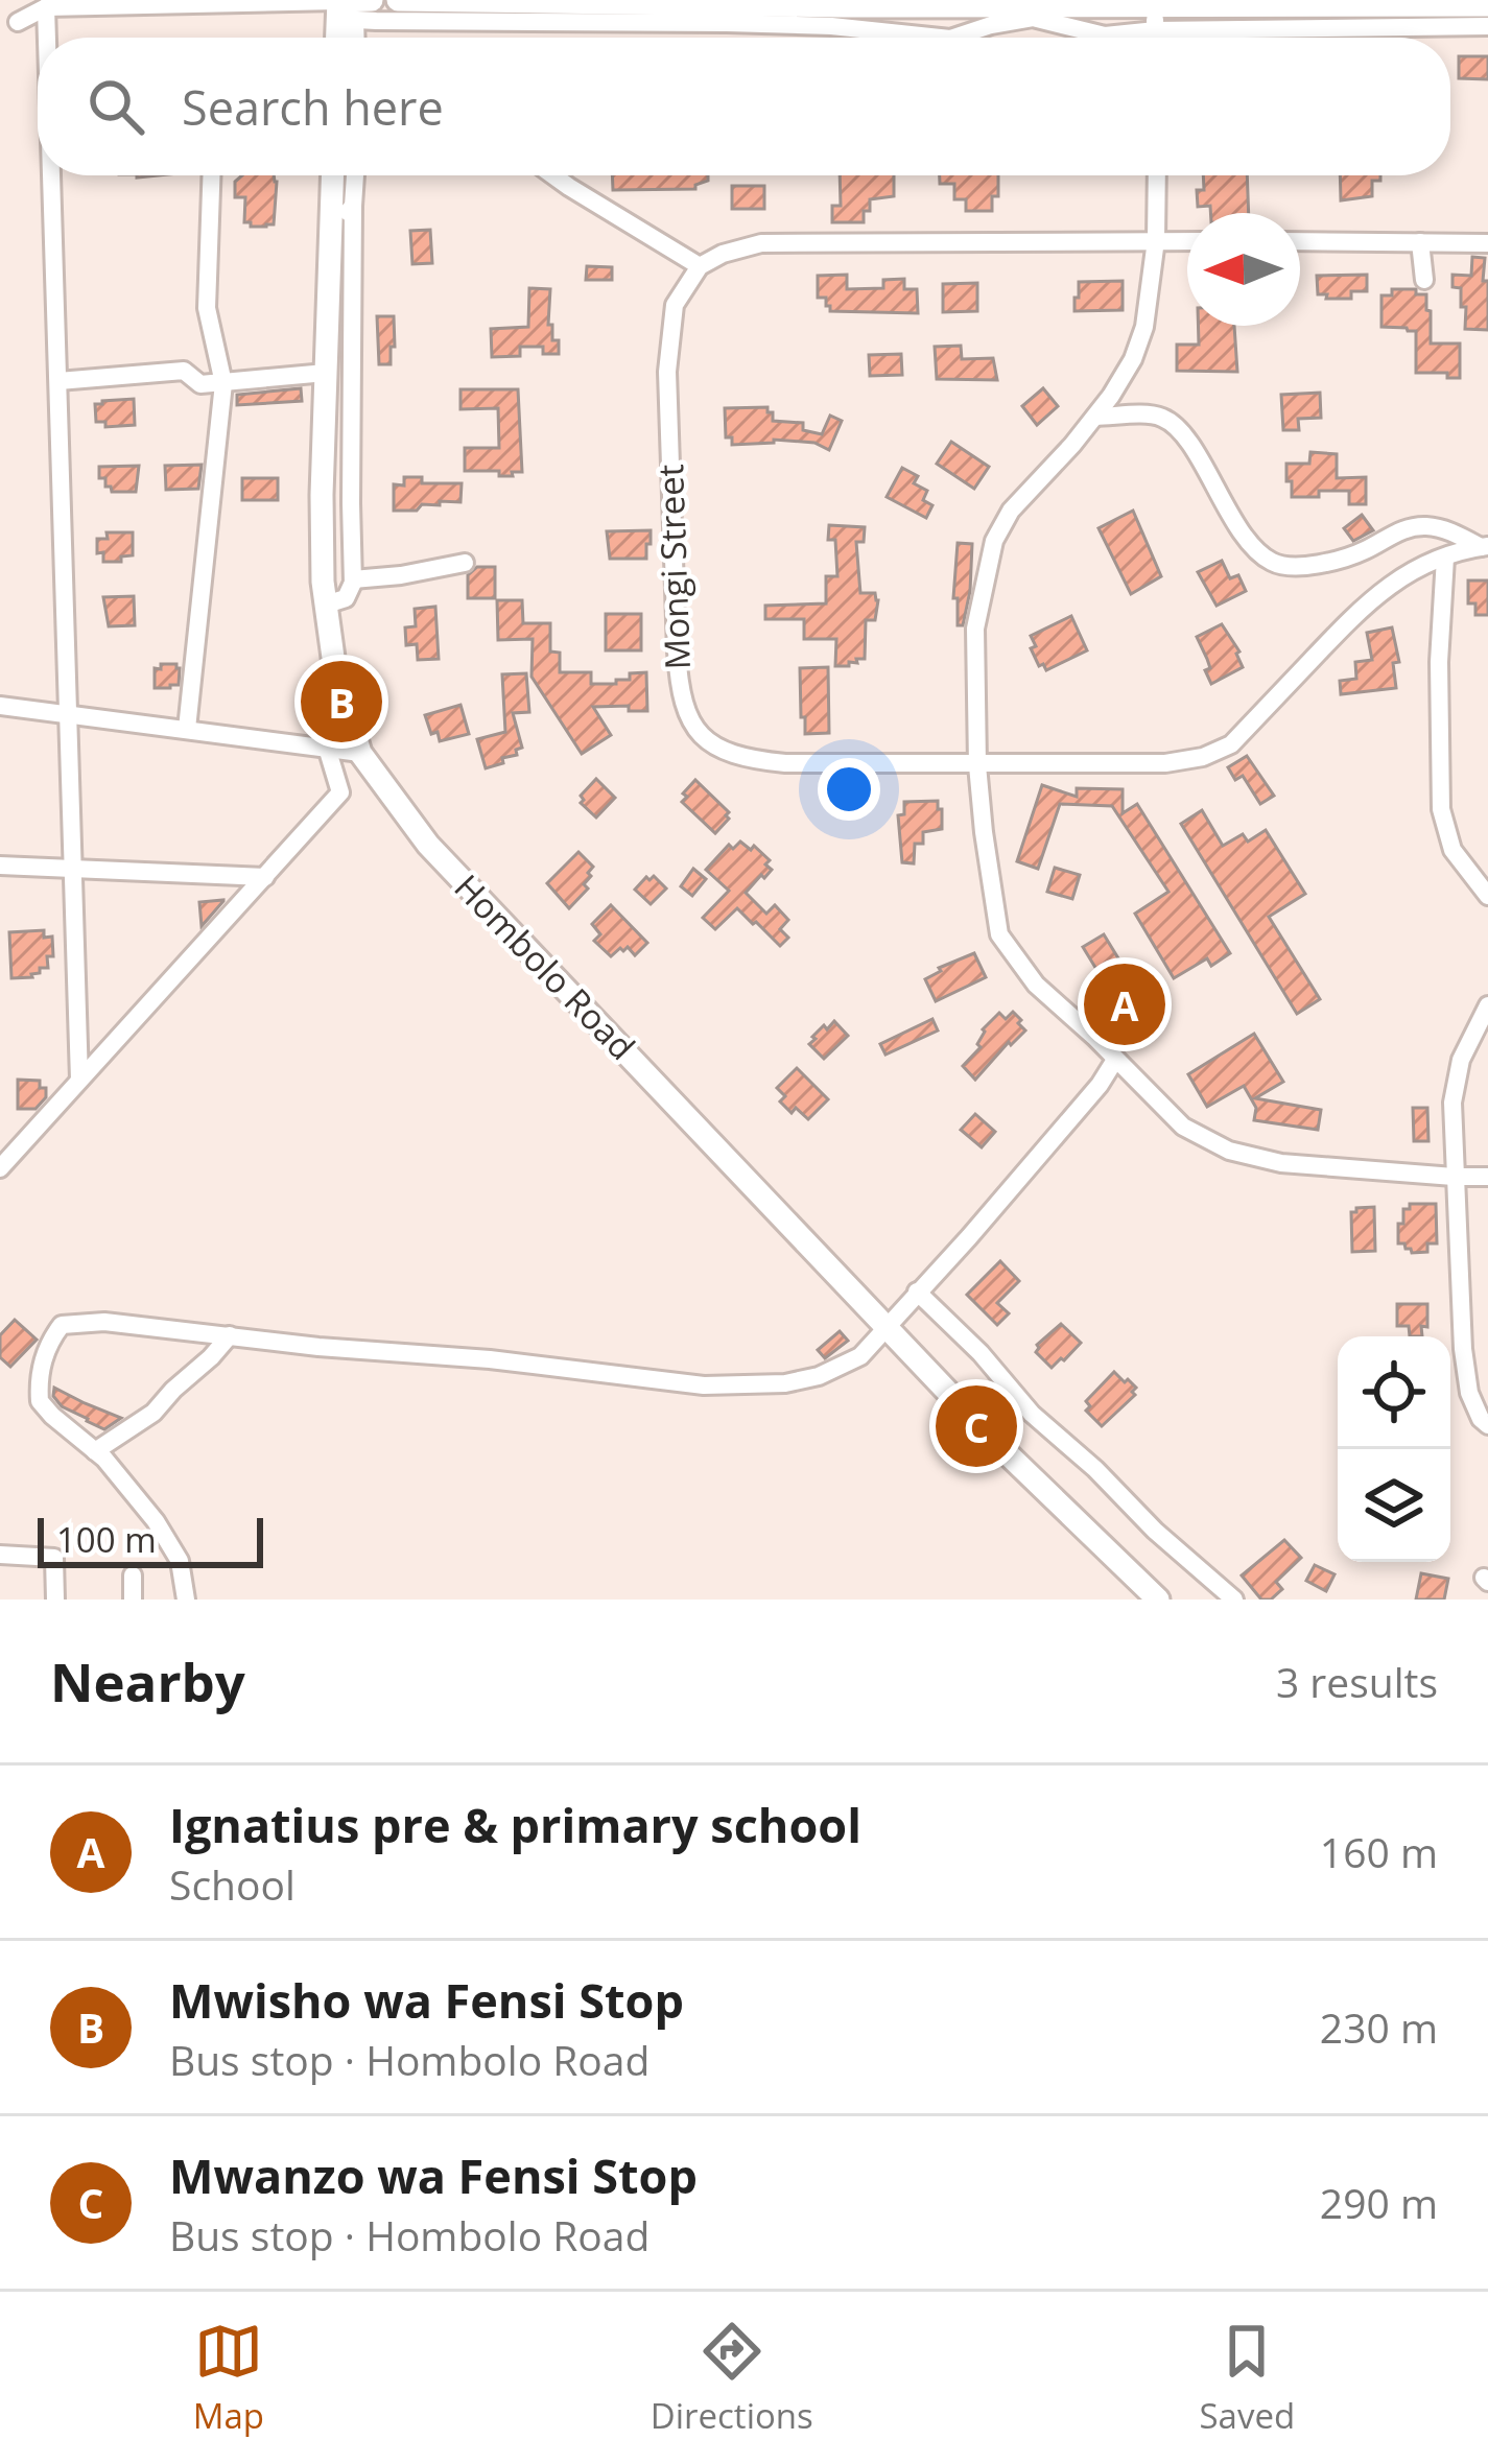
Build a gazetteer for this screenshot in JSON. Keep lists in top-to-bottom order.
{
  "streets": {
    "street": ["Mongi Street", "Hombolo Road"]
  },
  "scale_bar": "100 m",
  "north": "left",
  "page": {
    "search": "Search here",
    "pins": ["B", "A", "C"],
    "scale": "100 m",
    "heading": ["Nearby", "3 results"],
    "list": [
      {
        "mark": "A",
        "name": "Ignatius pre & primary school",
        "note": "School",
        "value": "160 m"
      },
      {
        "mark": "B",
        "name": "Mwisho wa Fensi Stop",
        "note": "Bus stop · Hombolo Road",
        "value": "230 m"
      },
      {
        "mark": "C",
        "name": "Mwanzo wa Fensi Stop",
        "note": "Bus stop · Hombolo Road",
        "value": "290 m"
      }
    ],
    "nav": ["Map", "Directions", "Saved"]
  }
}
